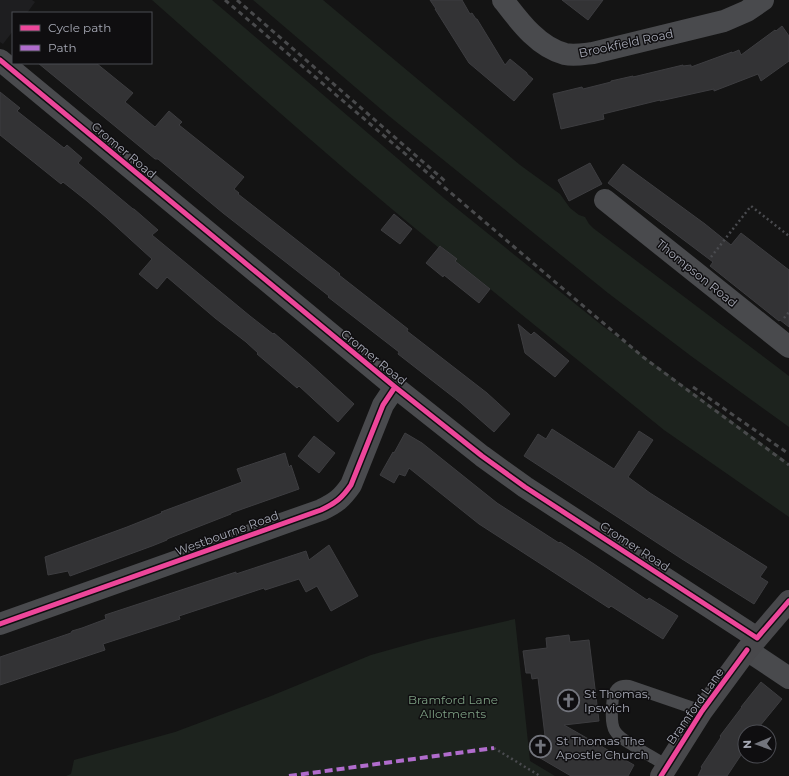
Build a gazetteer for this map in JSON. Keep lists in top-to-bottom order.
{
  "streets": {
    "street": [
      "Brookfield Road",
      "Cromer Road",
      "Thompson Road",
      "Westbourne Road",
      "Bramford Lane"
    ]
  },
  "crossings": [
    ["Cromer Road", "Westbourne Road"],
    ["Cromer Road", "Bramford Lane"]
  ],
  "parks": ["Bramford Lane Allotments"],
  "places": {
    "church": ["St Thomas, Ipswich", "St Thomas The Apostle Church"]
  },
  "legend": ["Cycle path", "Path"],
  "north": "left"
}
